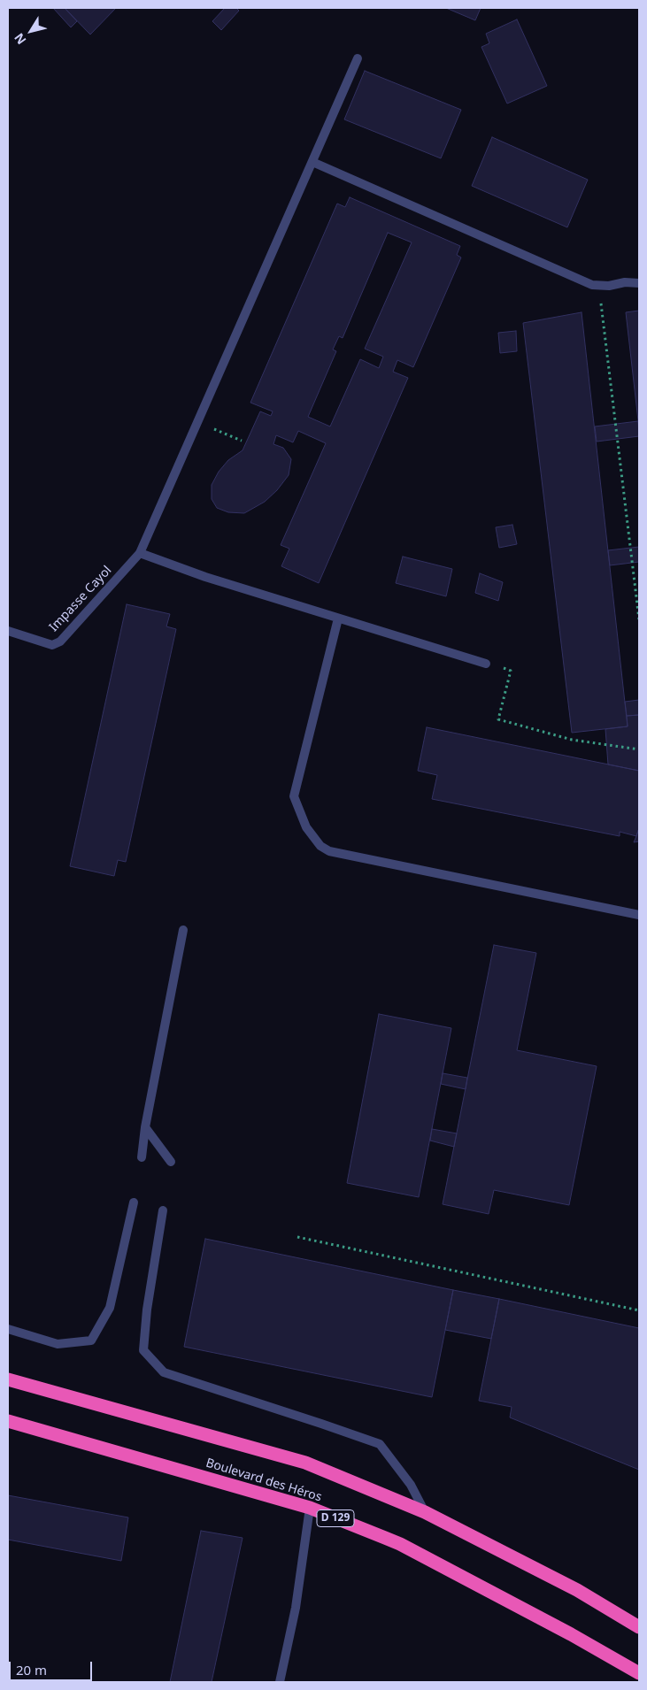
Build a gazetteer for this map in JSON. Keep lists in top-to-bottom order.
{
  "streets": {
    "highway": ["Boulevard des Héros", "D 129"],
    "street": ["Impasse Cayol"]
  },
  "scale_bar": "20 m",
  "north": "bottom left"
}
